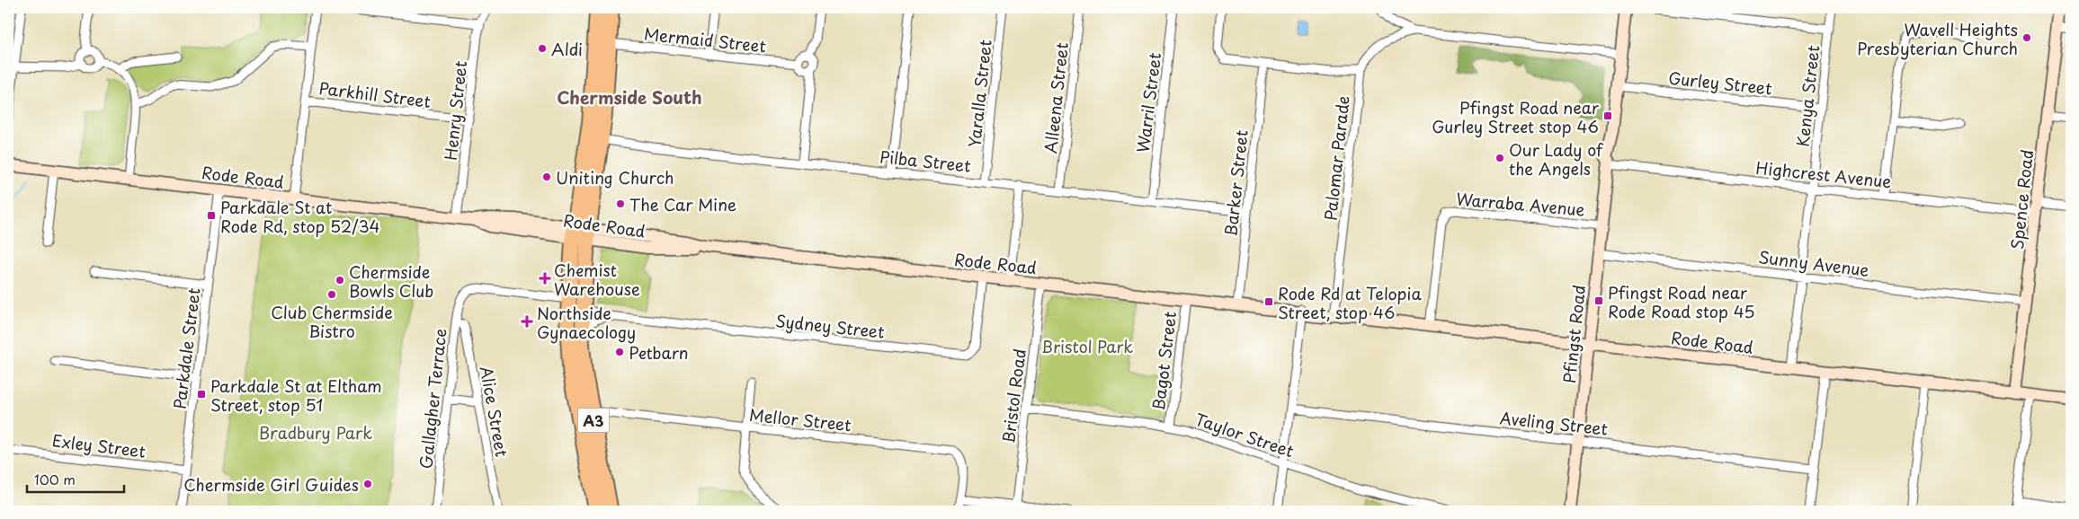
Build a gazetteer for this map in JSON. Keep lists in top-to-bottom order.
{
  "streets": {
    "highway": ["A3"],
    "main road": ["Rode Road", "Spence Road", "Pfingst Road"],
    "street": [
      "Mermaid Street",
      "Gurley Street",
      "Yaralla Street",
      "Parkhill Street",
      "Kenya Street",
      "Alleena Street",
      "Warril Street",
      "Henry Street",
      "Palomar Parade",
      "Pilba Street",
      "Highcrest Avenue",
      "Barker Street",
      "Warraba Avenue",
      "Sunny Avenue",
      "Sydney Street",
      "Parkdale Street",
      "Bagot Street",
      "Bristol Road",
      "Gallagher Terrace",
      "Alice Street",
      "Mellor Street",
      "Aveling Street",
      "Taylor Street",
      "Exley Street"
    ]
  },
  "crossings": [
    ["Mermaid Street", "A3"],
    ["Gurley Street", "Kenya Street"],
    ["Gurley Street", "Pfingst Road"],
    ["Yaralla Street", "Pilba Street"],
    ["Parkhill Street", "Henry Street"],
    ["Kenya Street", "Highcrest Avenue"],
    ["Kenya Street", "Rode Road"],
    ["Kenya Street", "Sunny Avenue"],
    ["Alleena Street", "Pilba Street"],
    ["Warril Street", "Pilba Street"],
    ["Henry Street", "Rode Road"],
    ["Palomar Parade", "Rode Road"],
    ["Pilba Street", "Barker Street"],
    ["Pilba Street", "A3"],
    ["Highcrest Avenue", "Spence Road"],
    ["Highcrest Avenue", "Pfingst Road"],
    ["Rode Road", "Barker Street"],
    ["Rode Road", "Spence Road"],
    ["Rode Road", "Warraba Avenue"],
    ["Rode Road", "Sydney Street"],
    ["Rode Road", "Pfingst Road"],
    ["Rode Road", "Parkdale Street"],
    ["Rode Road", "Bagot Street"],
    ["Rode Road", "Bristol Road"],
    ["Rode Road", "A3"],
    ["Spence Road", "Sunny Avenue"],
    ["Warraba Avenue", "Pfingst Road"],
    ["Sunny Avenue", "Pfingst Road"],
    ["Sydney Street", "A3"],
    ["Pfingst Road", "Aveling Street"],
    ["Parkdale Street", "Exley Street"],
    ["Bagot Street", "Taylor Street"],
    ["Bristol Road", "Taylor Street"],
    ["Gallagher Terrace", "Alice Street"],
    ["Gallagher Terrace", "A3"],
    ["Mellor Street", "A3"]
  ],
  "districts": ["Chermside South"],
  "parks": ["Bristol Park", "Bradbury Park"],
  "places": {
    "other": [
      "Wavell Heights Presbyterian Church",
      "Aldi",
      "Our Lady of the Angels",
      "Uniting Church",
      "The Car Mine",
      "Chermside Bowls Club",
      "Club Chermside Bistro",
      "Petbarn",
      "Chermside Girl Guides"
    ],
    "transit": [
      "Pfingst Road near Gurley Street stop 46",
      "Parkdale St at Rode Rd, stop 52/34",
      "Pfingst Road near Rode Road stop 45",
      "Rode Rd at Telopia Street, stop 46",
      "Parkdale St at Eltham Street, stop 51"
    ],
    "health": ["Chemist Warehouse", "Northside Gynaecology"]
  },
  "scale_bar": "100 m"
}
